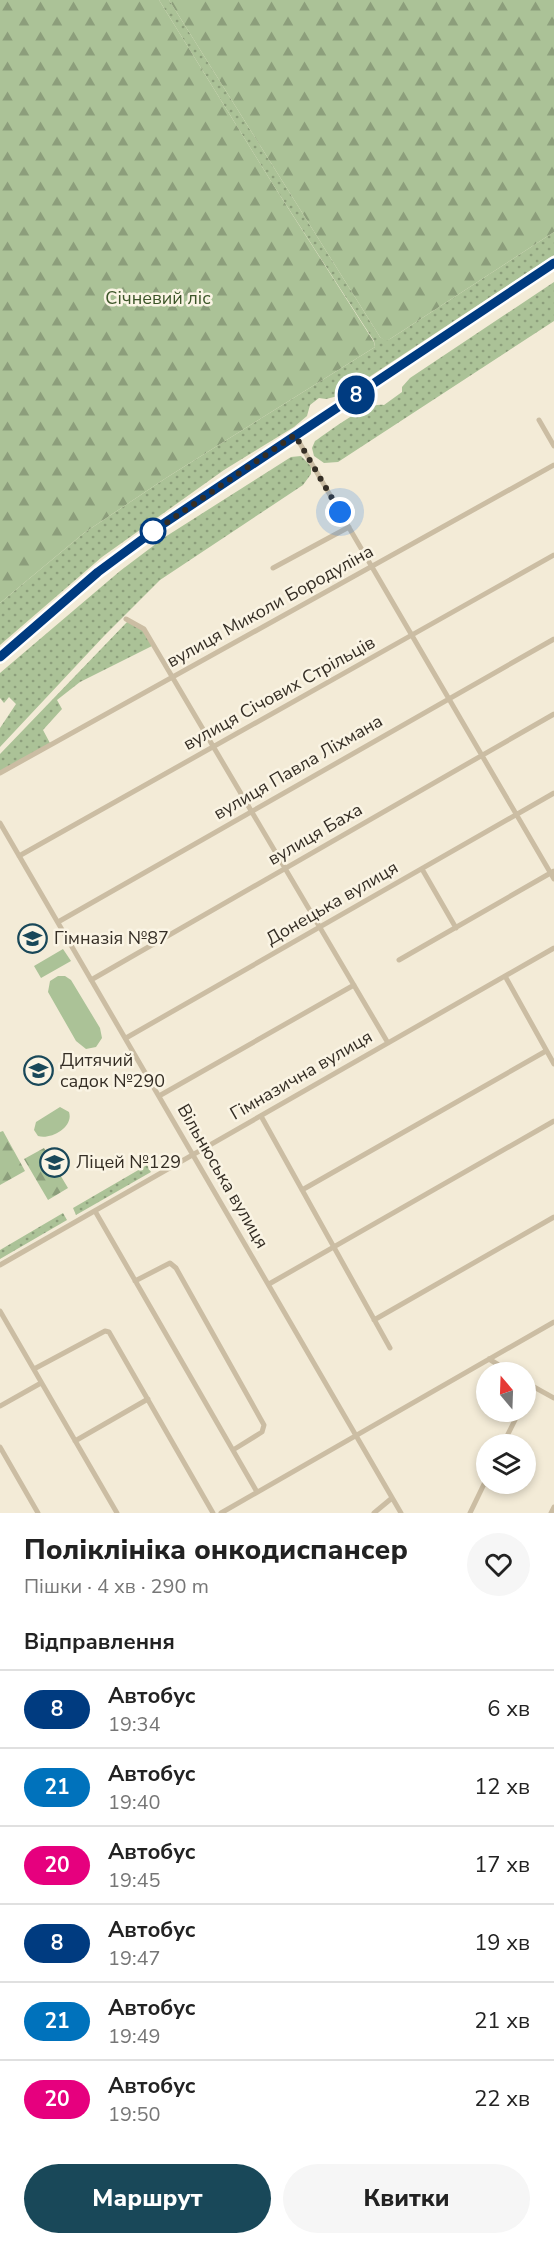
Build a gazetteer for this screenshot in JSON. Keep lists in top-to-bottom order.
{
  "streets": {
    "street": [
      "вулиця Миколи Бородуліна",
      "вулиця Січових Стрільців",
      "вулиця Павла Ліхмана",
      "вулиця Баха",
      "Донецька вулиця",
      "Гімназична вулиця",
      "Вільнюська вулиця"
    ]
  },
  "crossings": [
    ["вулиця Січових Стрільців", "Вільнюська вулиця"],
    ["вулиця Павла Ліхмана", "Вільнюська вулиця"],
    ["вулиця Баха", "Вільнюська вулиця"],
    ["Донецька вулиця", "Вільнюська вулиця"],
    ["Гімназична вулиця", "Вільнюська вулиця"]
  ],
  "parks": ["Січневий ліс"],
  "places": {
    "school or university": ["Гімназія №87", "Дитячий садок №290", "Ліцей №129"]
  },
  "lines": ["bus line 8"],
  "north": "top",
  "page": {
    "on_map": "8",
    "heading": [
      ["Поліклініка онкодиспансер", "Пішки · 4 хв · 290 m"],
      "Відправлення"
    ],
    "list": [
      {
        "mark": "8",
        "name": "Автобус",
        "note": "19:34",
        "value": "6 хв"
      },
      {
        "mark": "21",
        "name": "Автобус",
        "note": "19:40",
        "value": "12 хв"
      },
      {
        "mark": "20",
        "name": "Автобус",
        "note": "19:45",
        "value": "17 хв"
      },
      {
        "mark": "8",
        "name": "Автобус",
        "note": "19:47",
        "value": "19 хв"
      },
      {
        "mark": "21",
        "name": "Автобус",
        "note": "19:49",
        "value": "21 хв"
      },
      {
        "mark": "20",
        "name": "Автобус",
        "note": "19:50",
        "value": "22 хв"
      }
    ],
    "buttons": ["Маршрут", "Квитки"]
  }
}
